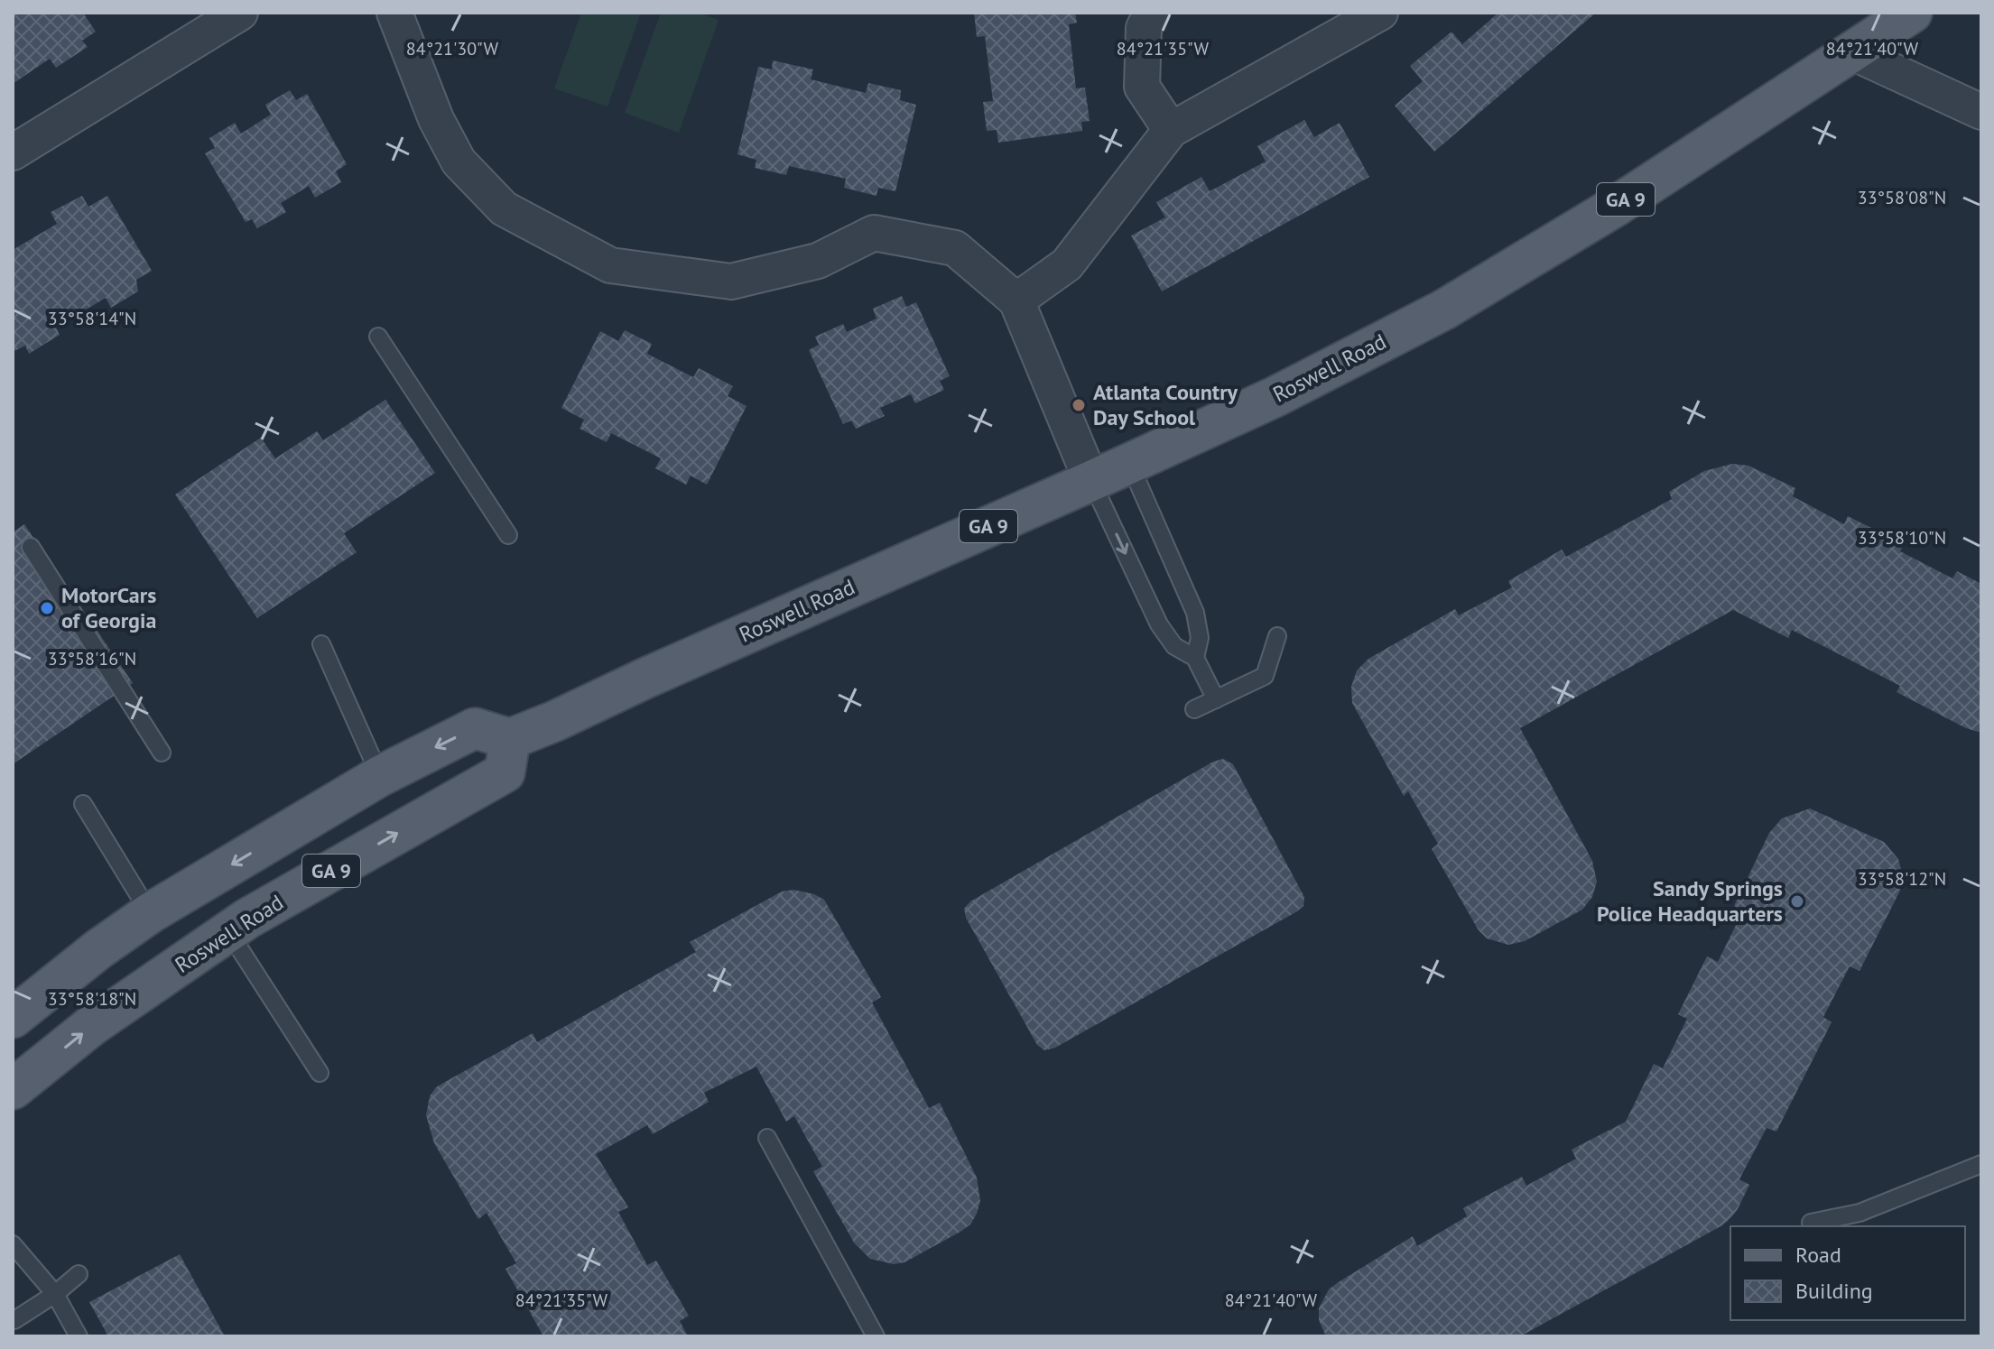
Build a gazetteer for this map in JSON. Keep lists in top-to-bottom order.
{
  "streets": {
    "main road": ["GA 9", "Roswell Road"]
  },
  "crossings": [
    ["GA 9", "Roswell Road"]
  ],
  "places": ["Atlanta Country Day School", "MotorCars of Georgia", "Sandy Springs Police Headquarters"],
  "legend": ["Road", "Building"],
  "coordinates": [
    "84°21'30\"W",
    "84°21'35\"W",
    "84°21'40\"W",
    "33°58'08\"N",
    "33°58'14\"N",
    "33°58'10\"N",
    "33°58'16\"N",
    "33°58'12\"N",
    "33°58'18\"N"
  ]
}
